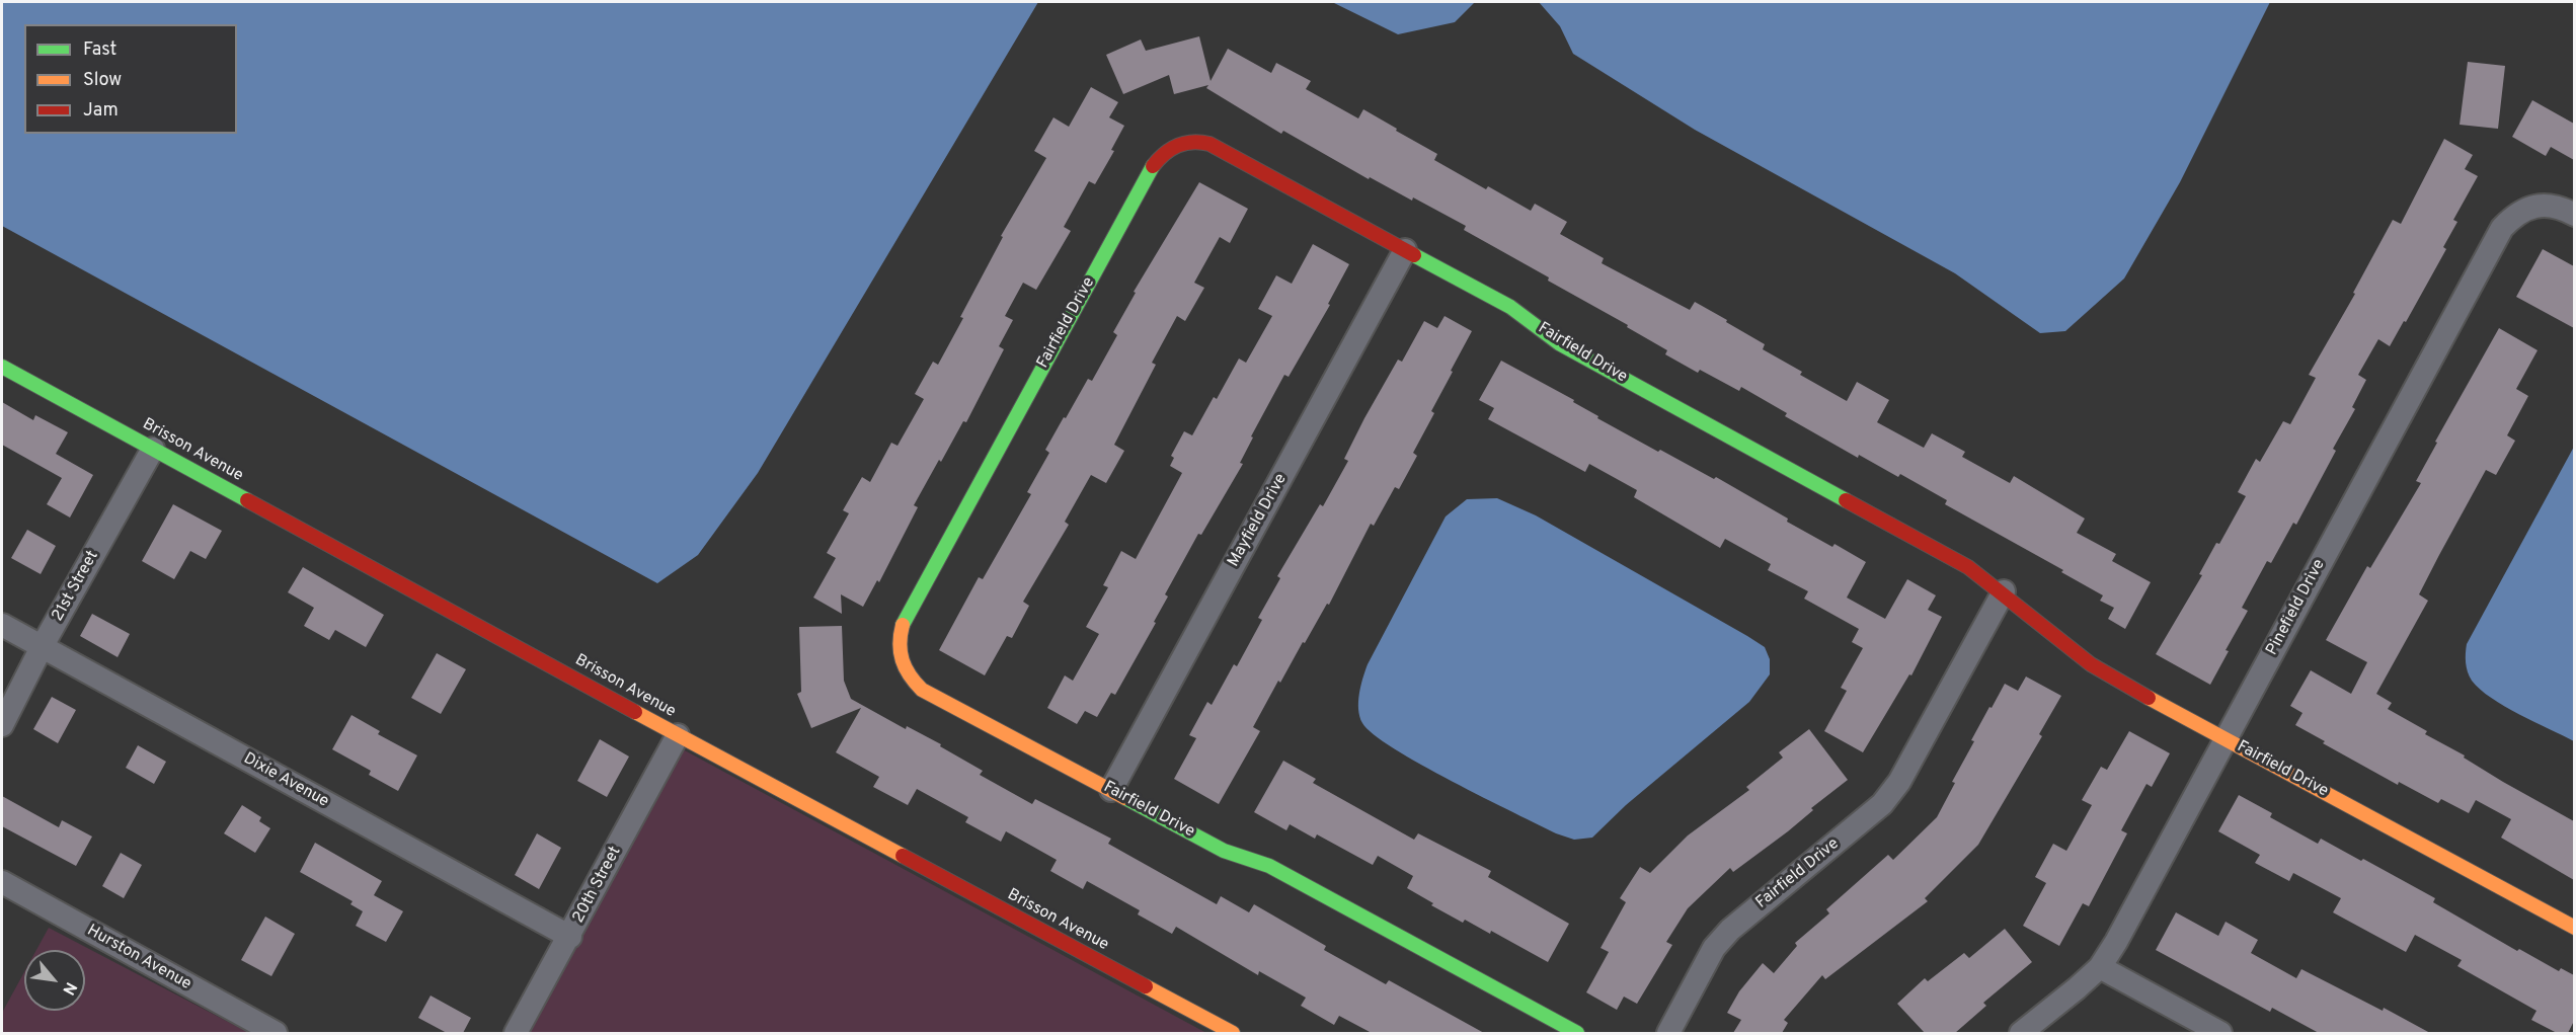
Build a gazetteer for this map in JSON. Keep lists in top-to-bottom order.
{
  "streets": {
    "street": [
      "Fairfield Drive",
      "Brisson Avenue",
      "Mayfield Drive",
      "21st Street",
      "Pinefield Drive",
      "Dixie Avenue",
      "20th Street",
      "Hurston Avenue"
    ]
  },
  "crossings": [
    ["Fairfield Drive", "Mayfield Drive"],
    ["Fairfield Drive", "Pinefield Drive"],
    ["Brisson Avenue", "21st Street"],
    ["Brisson Avenue", "20th Street"],
    ["21st Street", "Dixie Avenue"],
    ["Dixie Avenue", "20th Street"]
  ],
  "legend": ["Fast", "Slow", "Jam"],
  "north": "bottom right"
}
